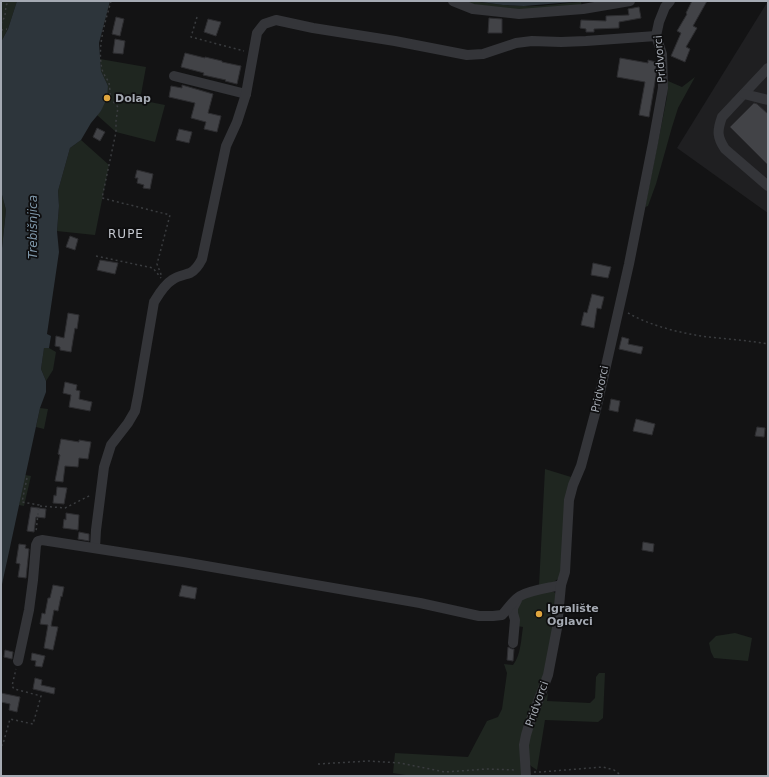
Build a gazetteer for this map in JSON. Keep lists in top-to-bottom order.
{
  "streets": {
    "street": ["Pridvorci"]
  },
  "districts": ["RUPE"],
  "water": ["Trebišnjica"],
  "places": ["Dolap", "Igralište Oglavci"]
}
